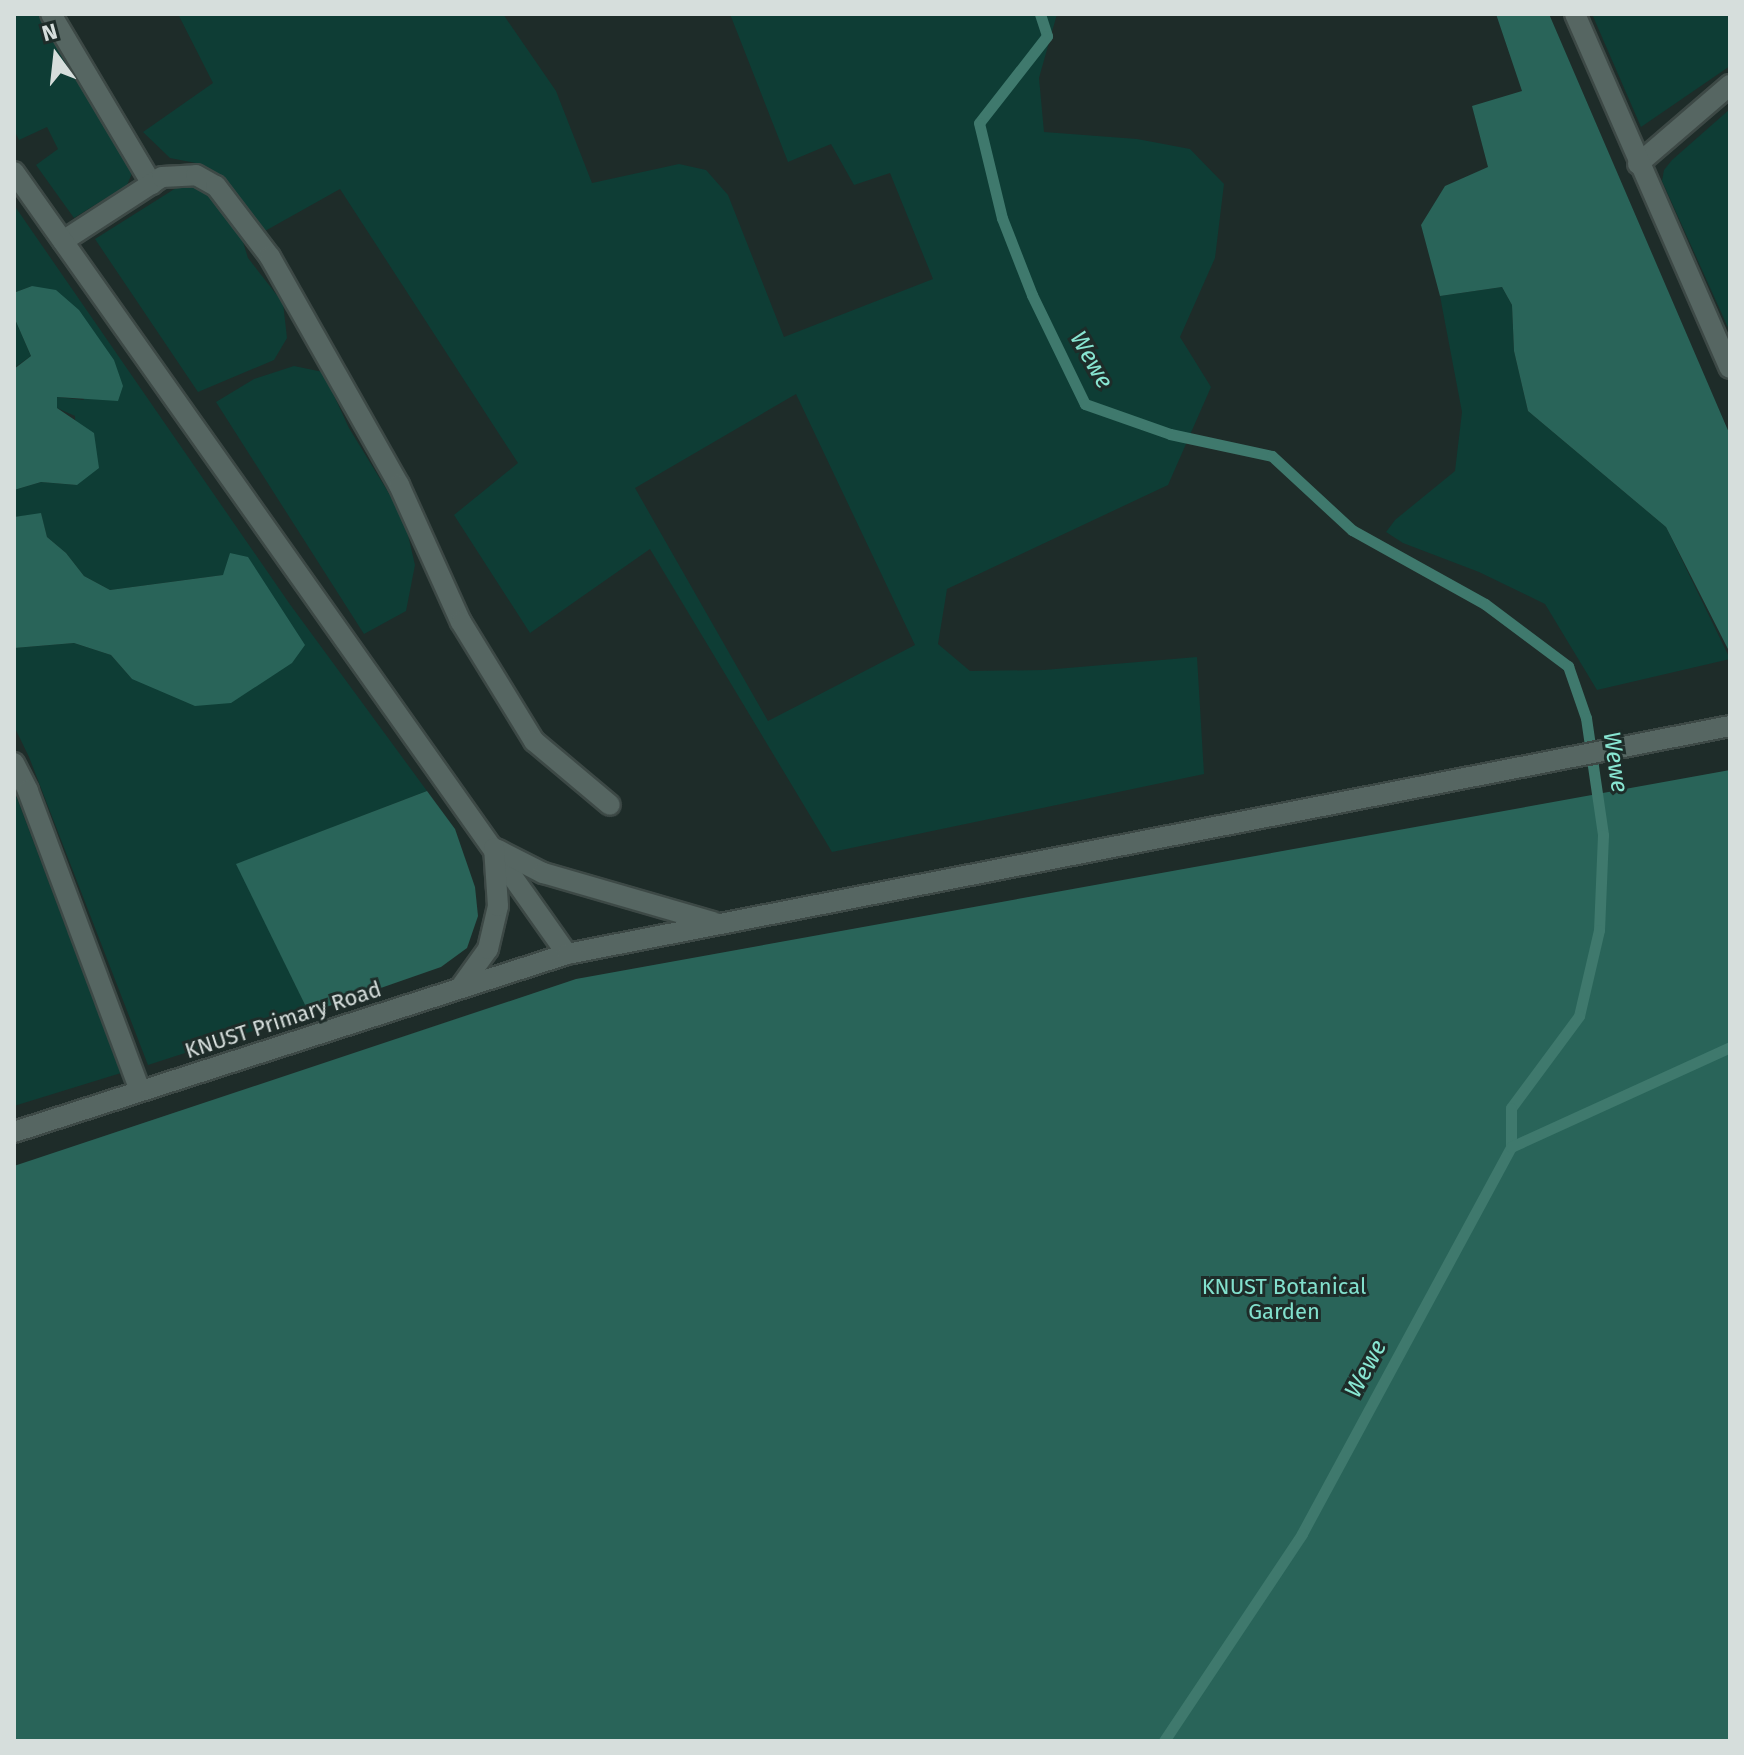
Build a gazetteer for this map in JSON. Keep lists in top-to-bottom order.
{
  "streets": {
    "street": ["KNUST Primary Road"]
  },
  "water": ["Wewe"],
  "parks": ["KNUST Botanical Garden"],
  "north": "top"
}
